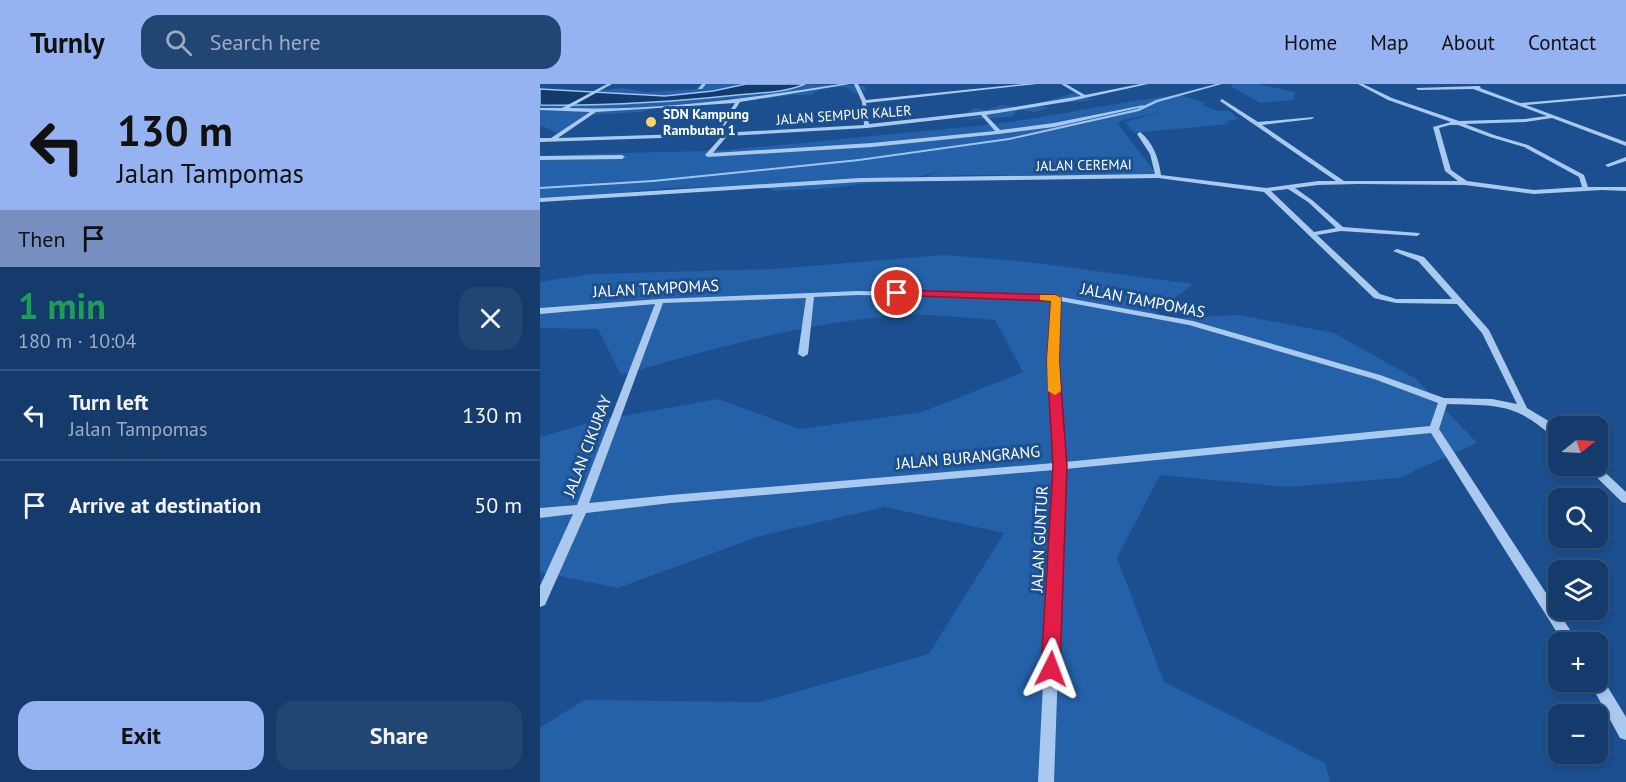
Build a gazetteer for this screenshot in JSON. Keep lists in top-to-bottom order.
{
  "streets": {
    "street": [
      "JALAN SEMPUR KALER",
      "JALAN CEREMAI",
      "JALAN TAMPOMAS",
      "JALAN CIKURAY",
      "JALAN BURANGRANG",
      "JALAN GUNTUR"
    ]
  },
  "crossings": [
    ["JALAN TAMPOMAS", "JALAN CIKURAY"],
    ["JALAN TAMPOMAS", "JALAN GUNTUR"],
    ["JALAN CIKURAY", "JALAN BURANGRANG"],
    ["JALAN BURANGRANG", "JALAN GUNTUR"]
  ],
  "places": ["SDN Kampung Rambutan 1"],
  "north": "right",
  "page": {
    "header": "Turnly",
    "search": "Search here",
    "nav": [
      "Home",
      "Map",
      "About",
      "Contact"
    ],
    "turn": ["130 m", "Jalan Tampomas"],
    "then": "Then",
    "heading": ["1 min", "180 m · 10:04"],
    "list": [
      {
        "name": "Turn left",
        "note": "Jalan Tampomas",
        "value": "130 m"
      },
      {
        "name": "Arrive at destination",
        "value": "50 m"
      }
    ],
    "map_buttons": ["+", "−"],
    "buttons": ["Exit", "Share"]
  }
}
